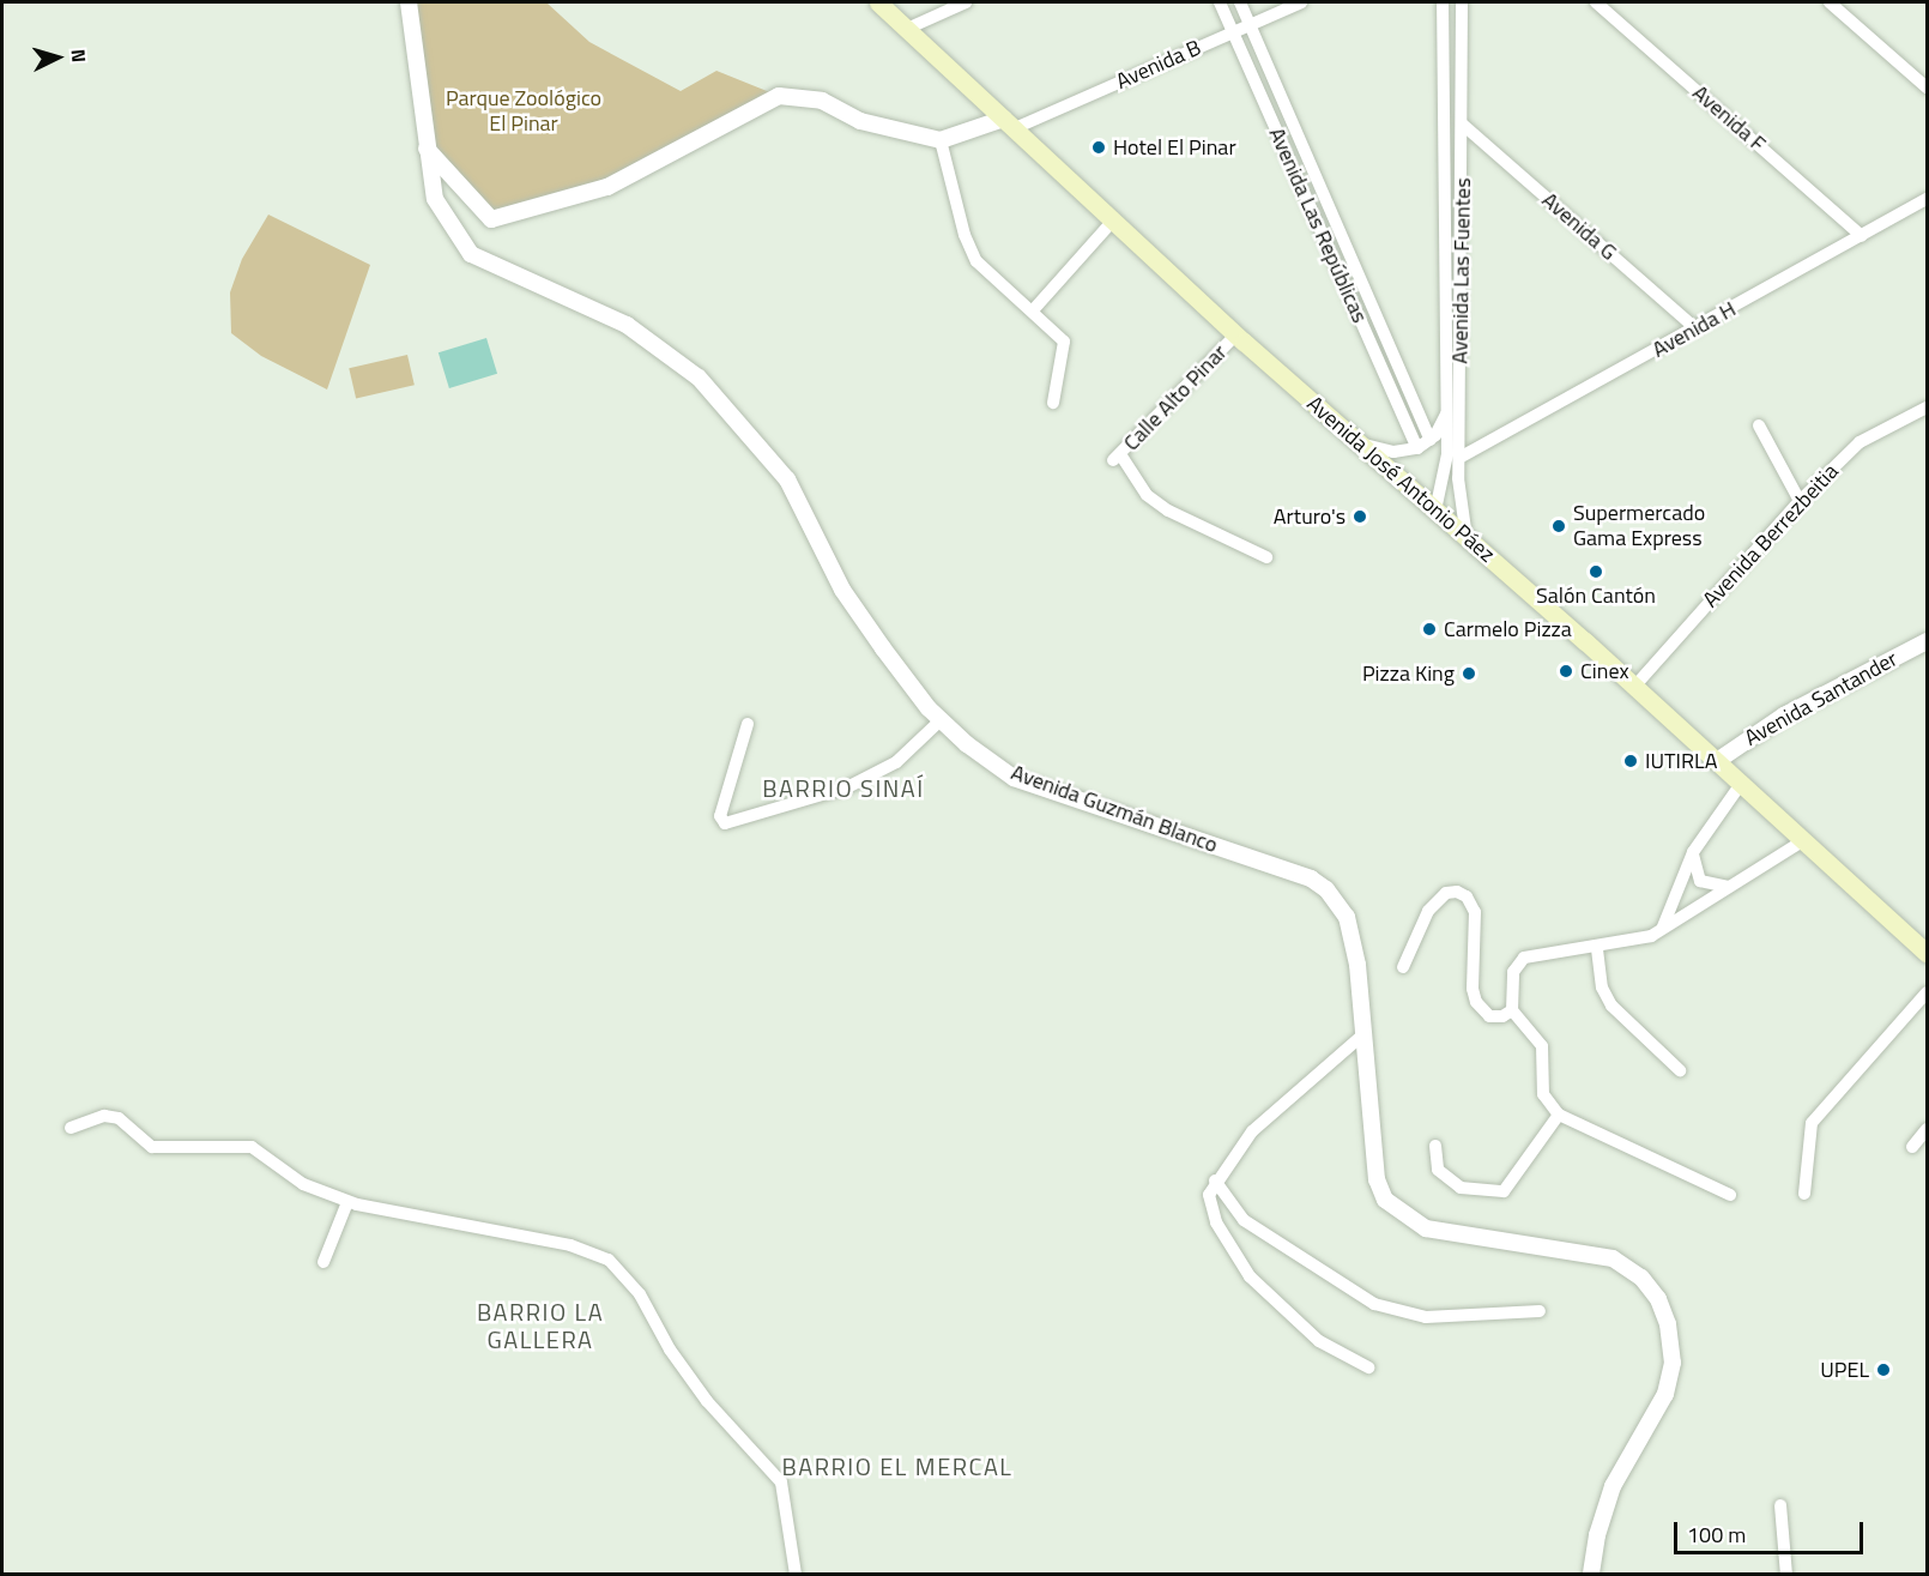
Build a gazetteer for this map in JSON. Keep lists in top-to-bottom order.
{
  "streets": {
    "main road": ["Avenida José Antonio Páez"],
    "street": [
      "Avenida B",
      "Avenida F",
      "Avenida Las Repúblicas",
      "Avenida G",
      "Avenida Las Fuentes",
      "Avenida H",
      "Calle Alto Pinar",
      "Avenida Berrezbeitia",
      "Avenida Santander",
      "Avenida Guzmán Blanco"
    ]
  },
  "crossings": [
    ["Avenida B", "Avenida Las Repúblicas"],
    ["Avenida B", "Avenida José Antonio Páez"],
    ["Avenida F", "Avenida H"],
    ["Avenida G", "Avenida Las Fuentes"],
    ["Avenida G", "Avenida H"],
    ["Avenida Las Fuentes", "Avenida H"],
    ["Avenida Las Fuentes", "Avenida José Antonio Páez"],
    ["Calle Alto Pinar", "Avenida José Antonio Páez"],
    ["Avenida José Antonio Páez", "Avenida Berrezbeitia"],
    ["Avenida José Antonio Páez", "Avenida Santander"]
  ],
  "districts": ["BARRIO SINAÍ", "BARRIO LA GALLERA", "BARRIO EL MERCAL"],
  "parks": ["Parque Zoológico El Pinar"],
  "places": [
    "Hotel El Pinar",
    "Arturo's",
    "Supermercado Gama Express",
    "Salón Cantón",
    "Carmelo Pizza",
    "Cinex",
    "Pizza King",
    "IUTIRLA",
    "UPEL"
  ],
  "scale_bar": "100 m",
  "north": "right"
}
